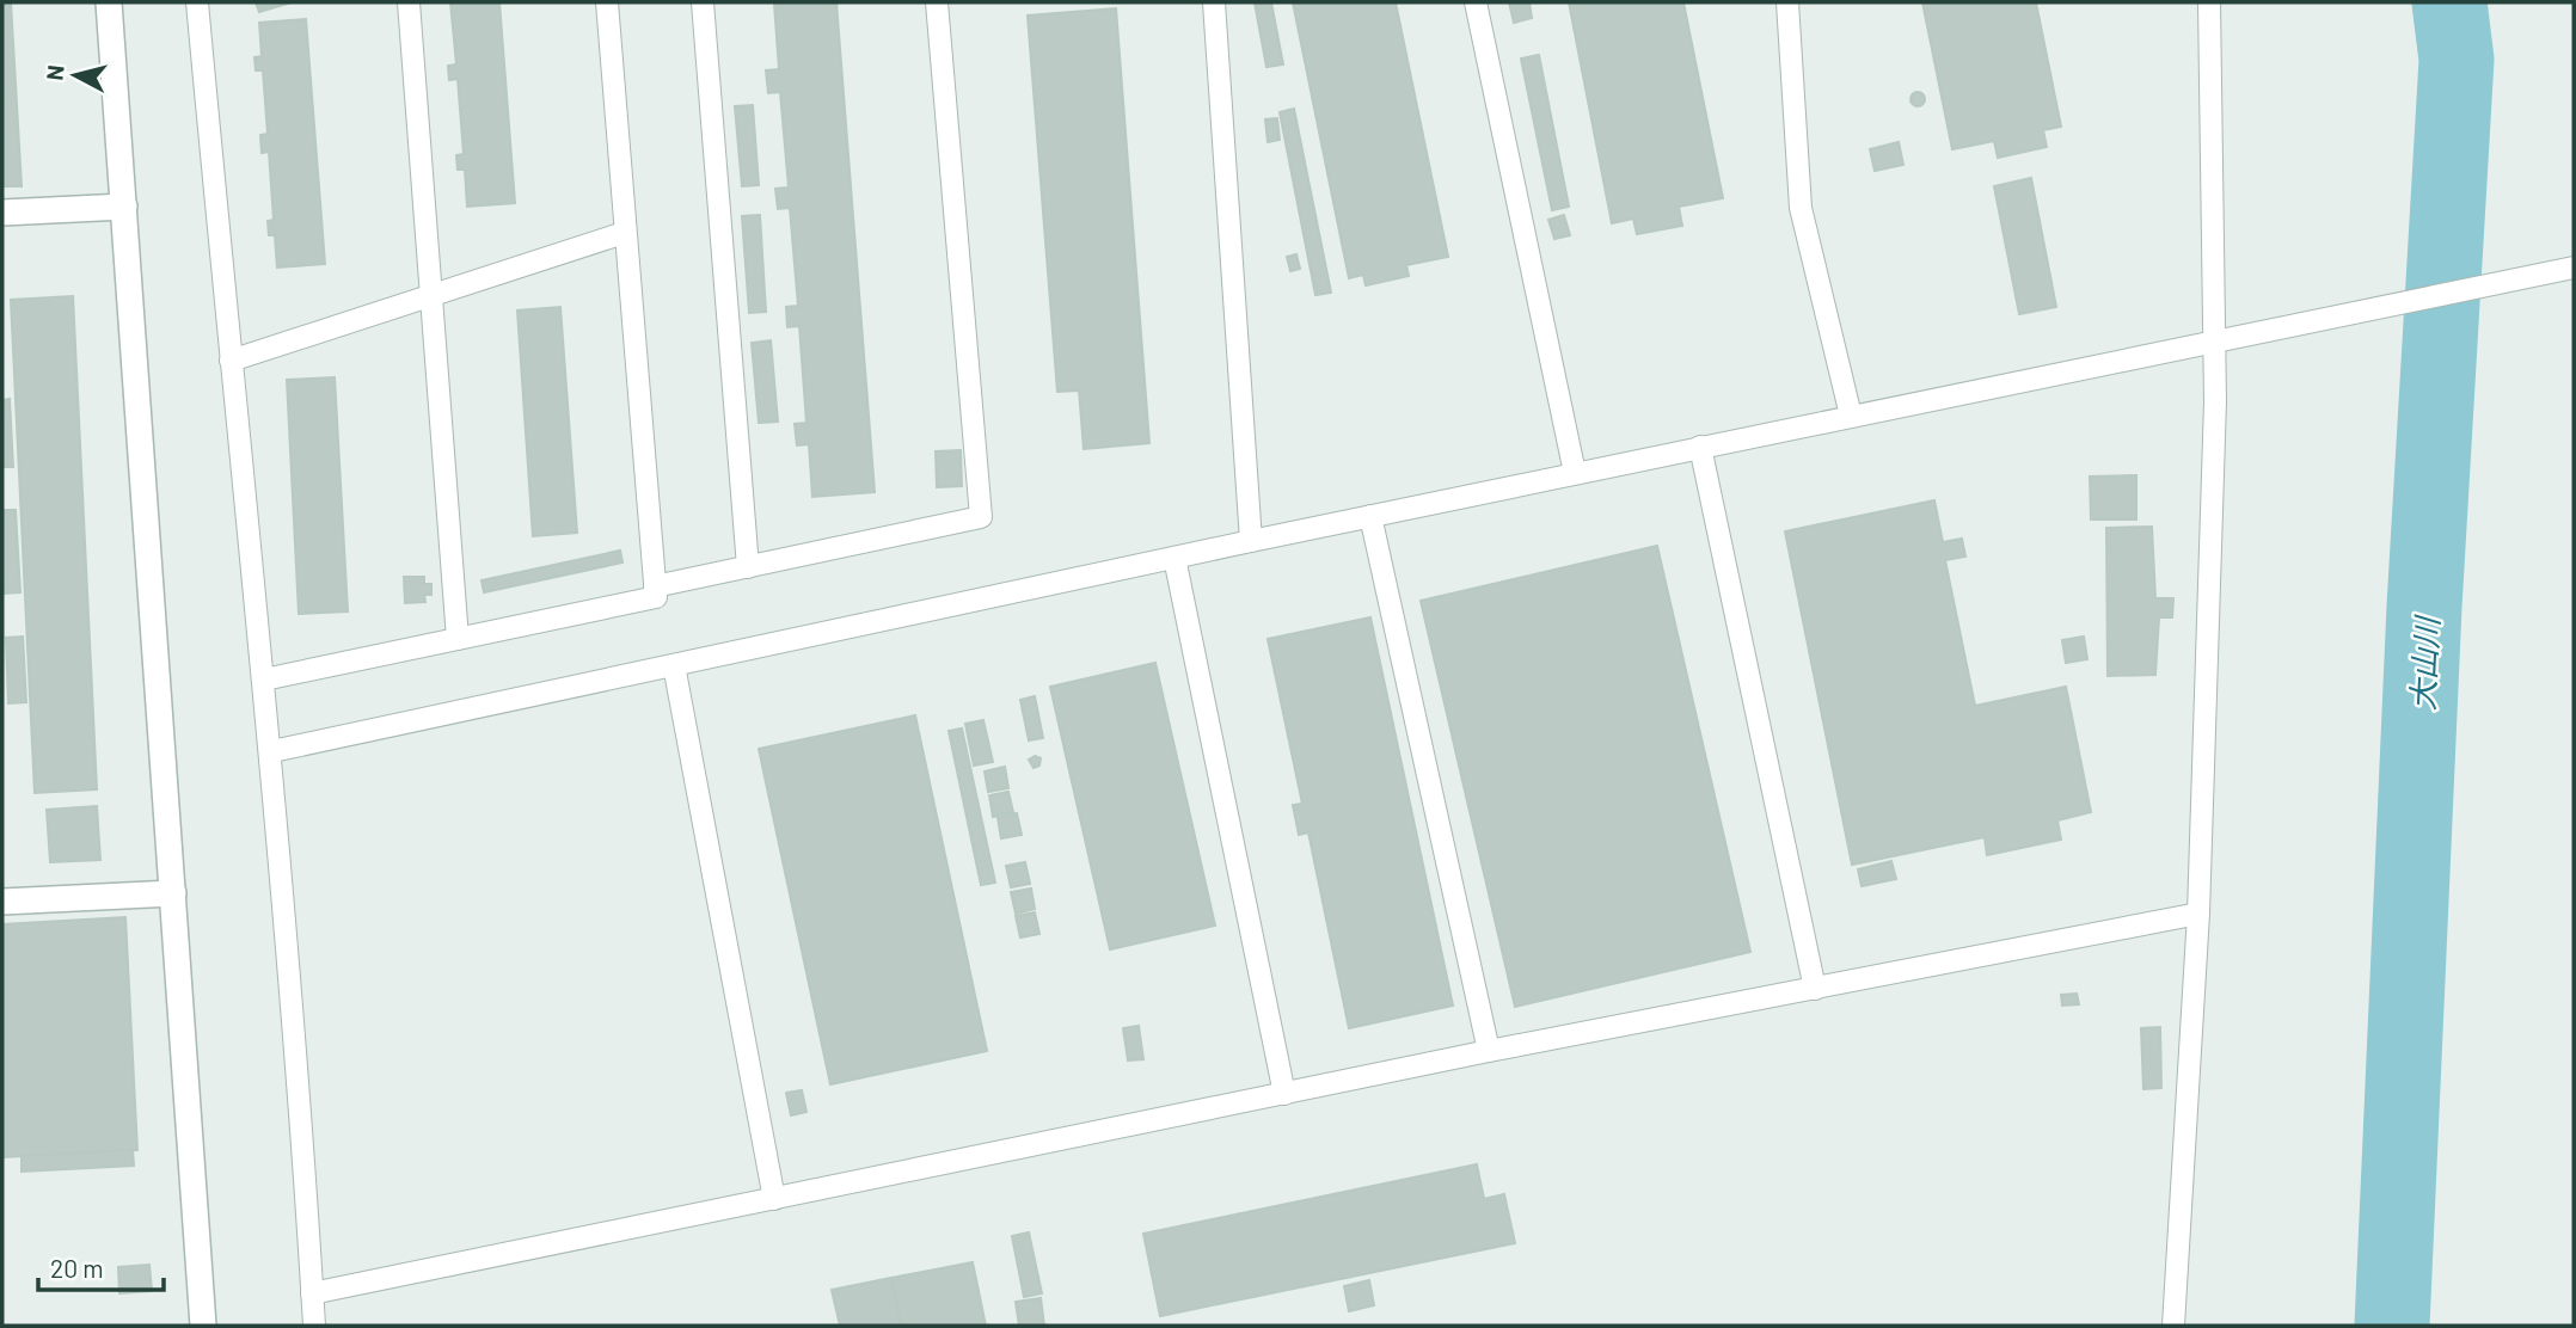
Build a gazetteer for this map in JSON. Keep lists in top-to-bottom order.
{
  "water": ["大山川"],
  "scale_bar": "20 m",
  "north": "left"
}
